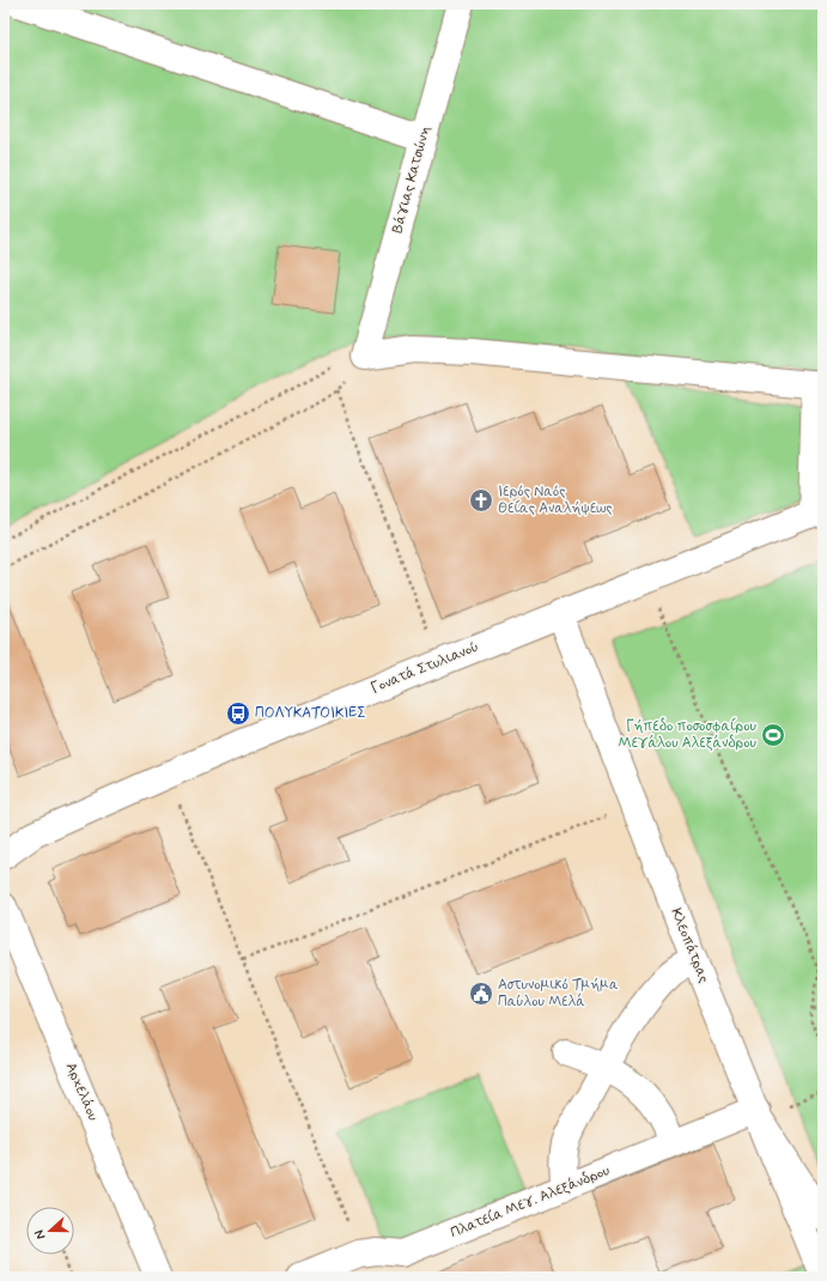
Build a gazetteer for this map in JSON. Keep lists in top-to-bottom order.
{
  "streets": {
    "street": [
      "Βάγιας Κατσώνη",
      "Γονατά Στυλιανού",
      "Κλεοπάτρας",
      "Αρχελάου",
      "Πλατεία Μεγ. Αλεξάνδρου"
    ]
  },
  "crossings": [
    ["Γονατά Στυλιανού", "Κλεοπάτρας"],
    ["Κλεοπάτρας", "Πλατεία Μεγ. Αλεξάνδρου"]
  ],
  "places": {
    "church": ["Ιερός Ναός Θείας Αναλήψεως"],
    "bus stop": ["ΠΟΛΥΚΑΤΟΙΚΙΕΣ"],
    "sports": ["Γήπεδο ποσοσφαίρου Μεγάλου Αλεξάνδρου"],
    "public building": ["Αστυνομικό Τμήμα Παύλου Μελά"]
  },
  "north": "left"
}
